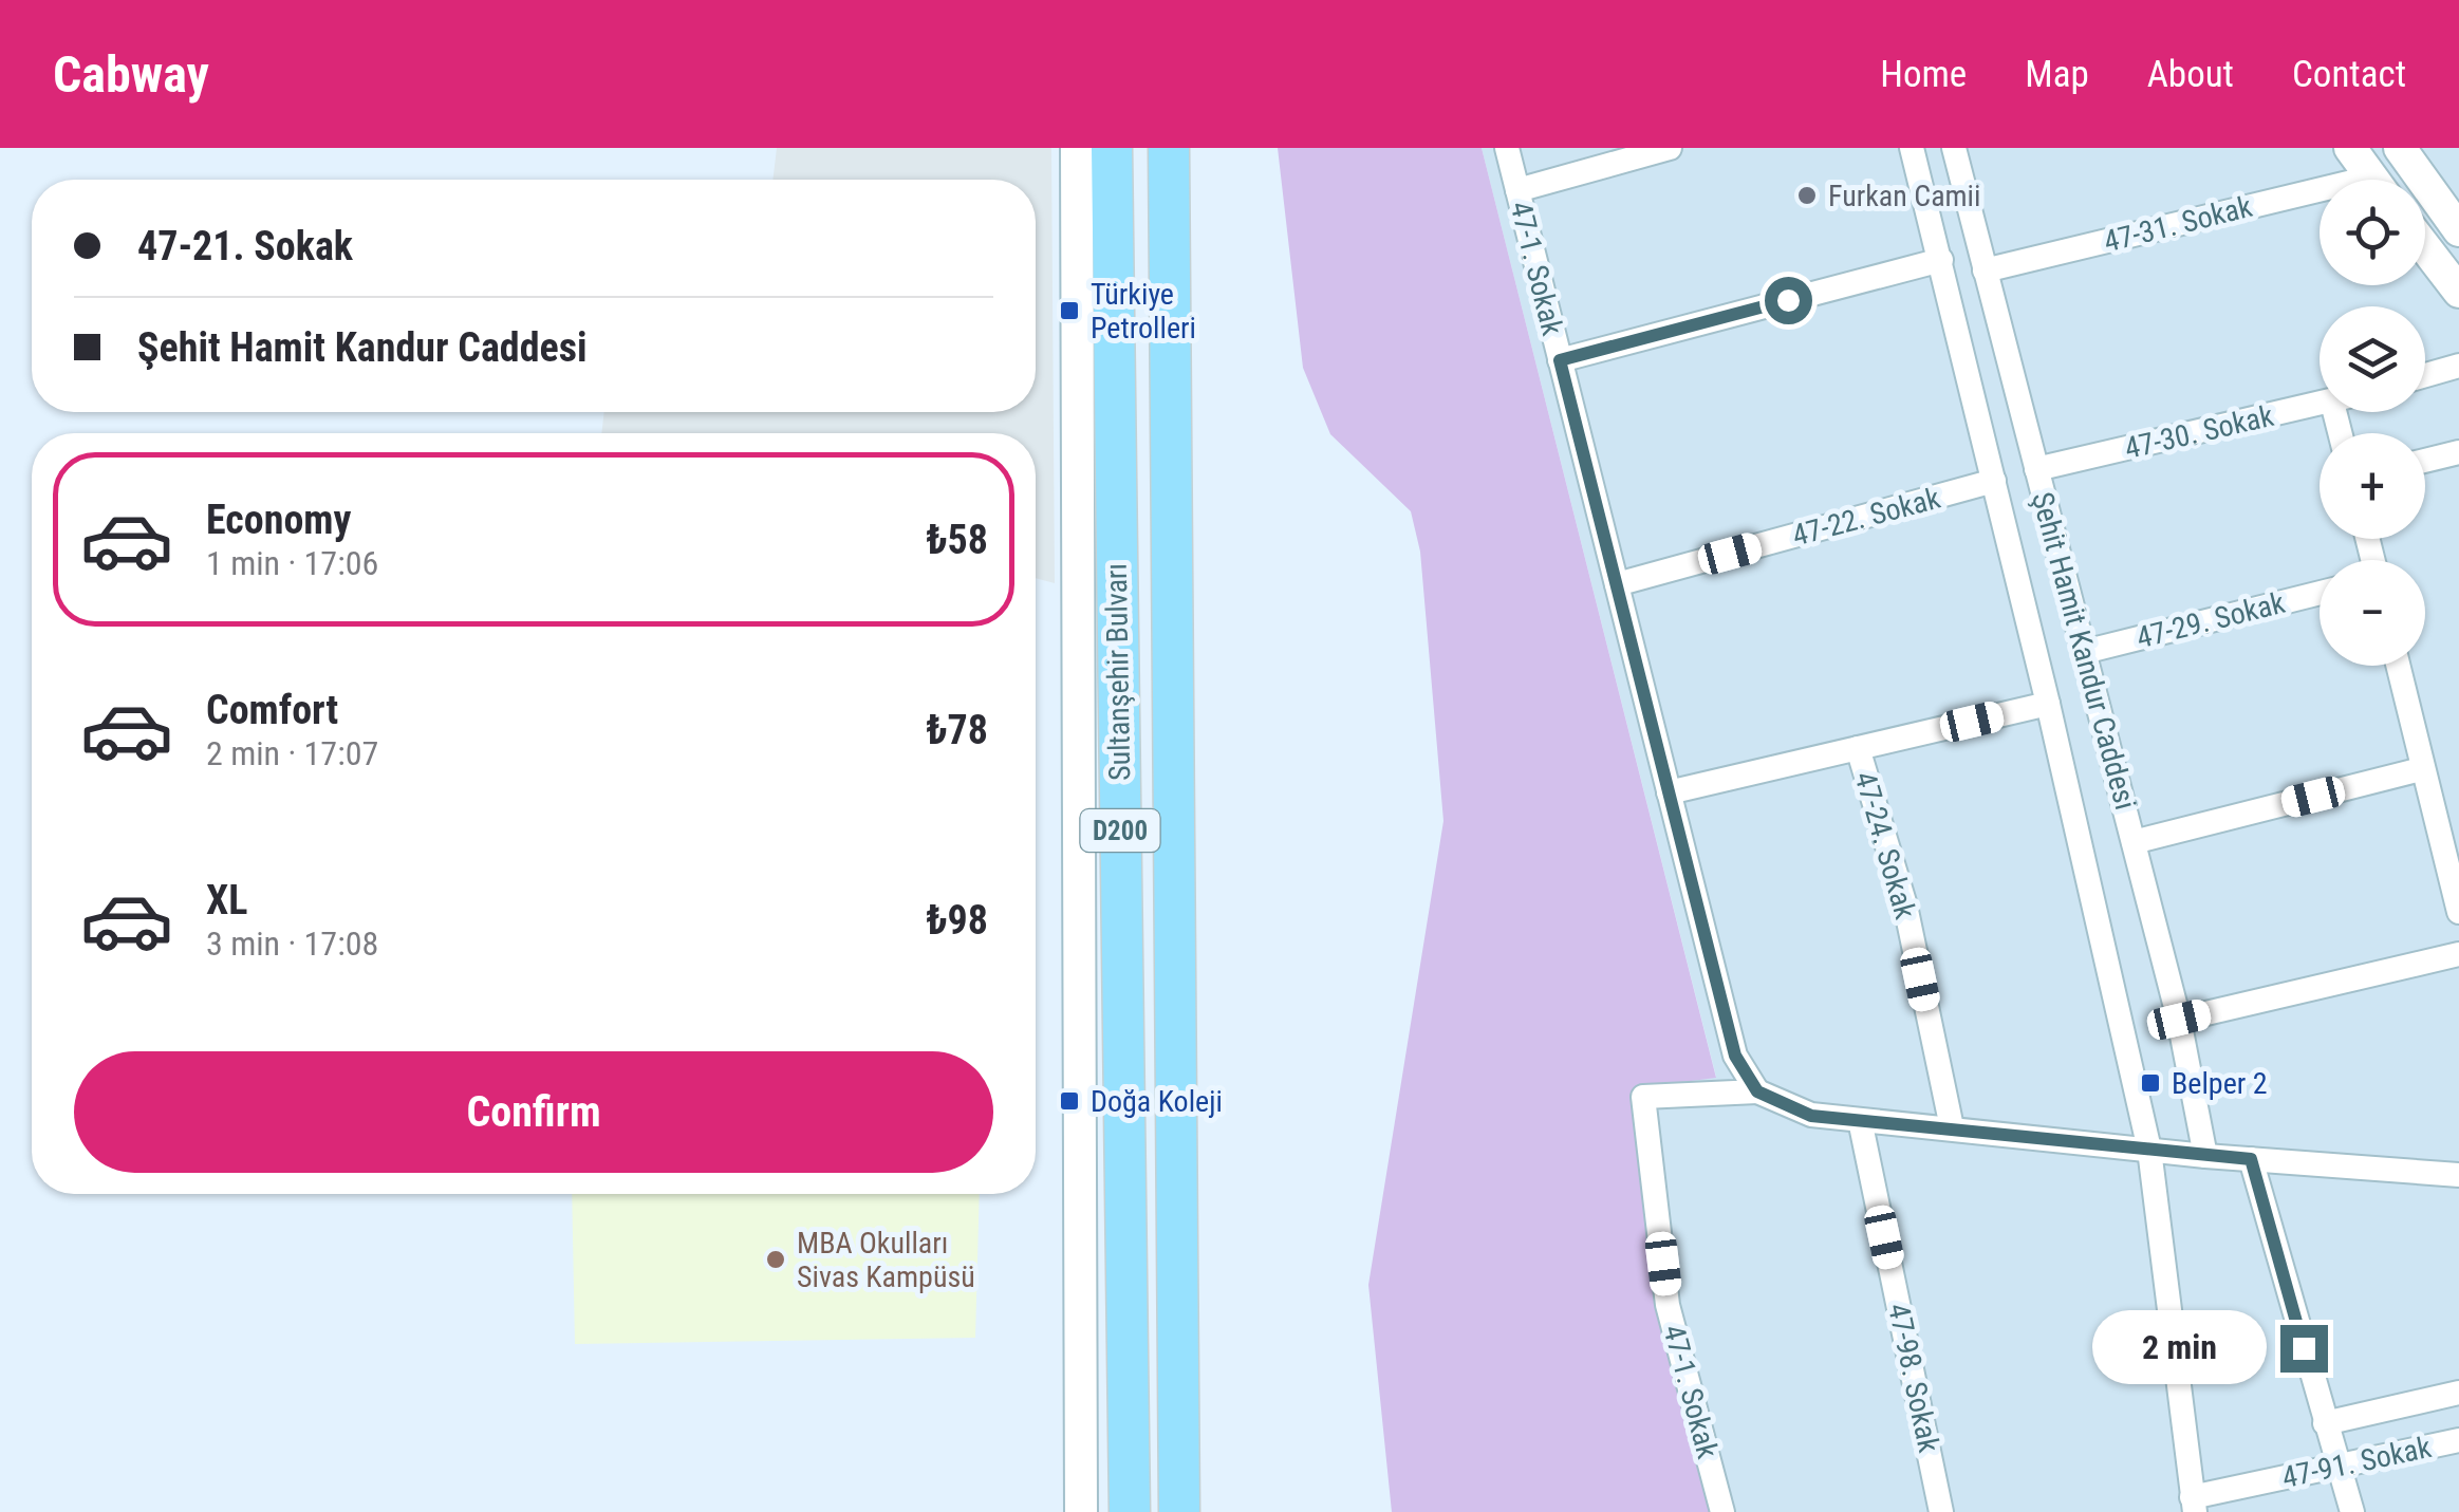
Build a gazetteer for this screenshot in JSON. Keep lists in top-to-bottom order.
{
  "streets": {
    "highway": ["Sultanşehir Bulvarı", "D200"],
    "street": [
      "47-31. Sokak",
      "47-1. Sokak",
      "47-30. Sokak",
      "47-22. Sokak",
      "47-29. Sokak",
      "Şehit Hamit Kandur Caddesi",
      "47-24. Sokak",
      "47-98. Sokak",
      "47-91. Sokak"
    ]
  },
  "crossings": [
    ["47-31. Sokak", "Şehit Hamit Kandur Caddesi"],
    ["47-1. Sokak", "47-22. Sokak"],
    ["47-30. Sokak", "Şehit Hamit Kandur Caddesi"],
    ["47-22. Sokak", "Şehit Hamit Kandur Caddesi"],
    ["47-29. Sokak", "Şehit Hamit Kandur Caddesi"],
    ["Şehit Hamit Kandur Caddesi", "47-91. Sokak"]
  ],
  "places": {
    "other": ["Furkan Camii", "MBA Okulları Sivas Kampüsü"],
    "transit": ["Türkiye Petrolleri", "Belper 2", "Doğa Koleji"]
  },
  "page": {
    "header": "Cabway",
    "nav": [
      "Home",
      "Map",
      "About",
      "Contact"
    ],
    "map_buttons": ["+", "−"],
    "banner": ["47-21. Sokak", "Şehit Hamit Kandur Caddesi"],
    "list": [
      {
        "name": "Economy",
        "note": "1 min · 17:06",
        "value": "₺58"
      },
      {
        "name": "Comfort",
        "note": "2 min · 17:07",
        "value": "₺78"
      },
      {
        "name": "XL",
        "note": "3 min · 17:08",
        "value": "₺98"
      }
    ],
    "buttons": "Confirm",
    "bubble": "2 min"
  }
}
